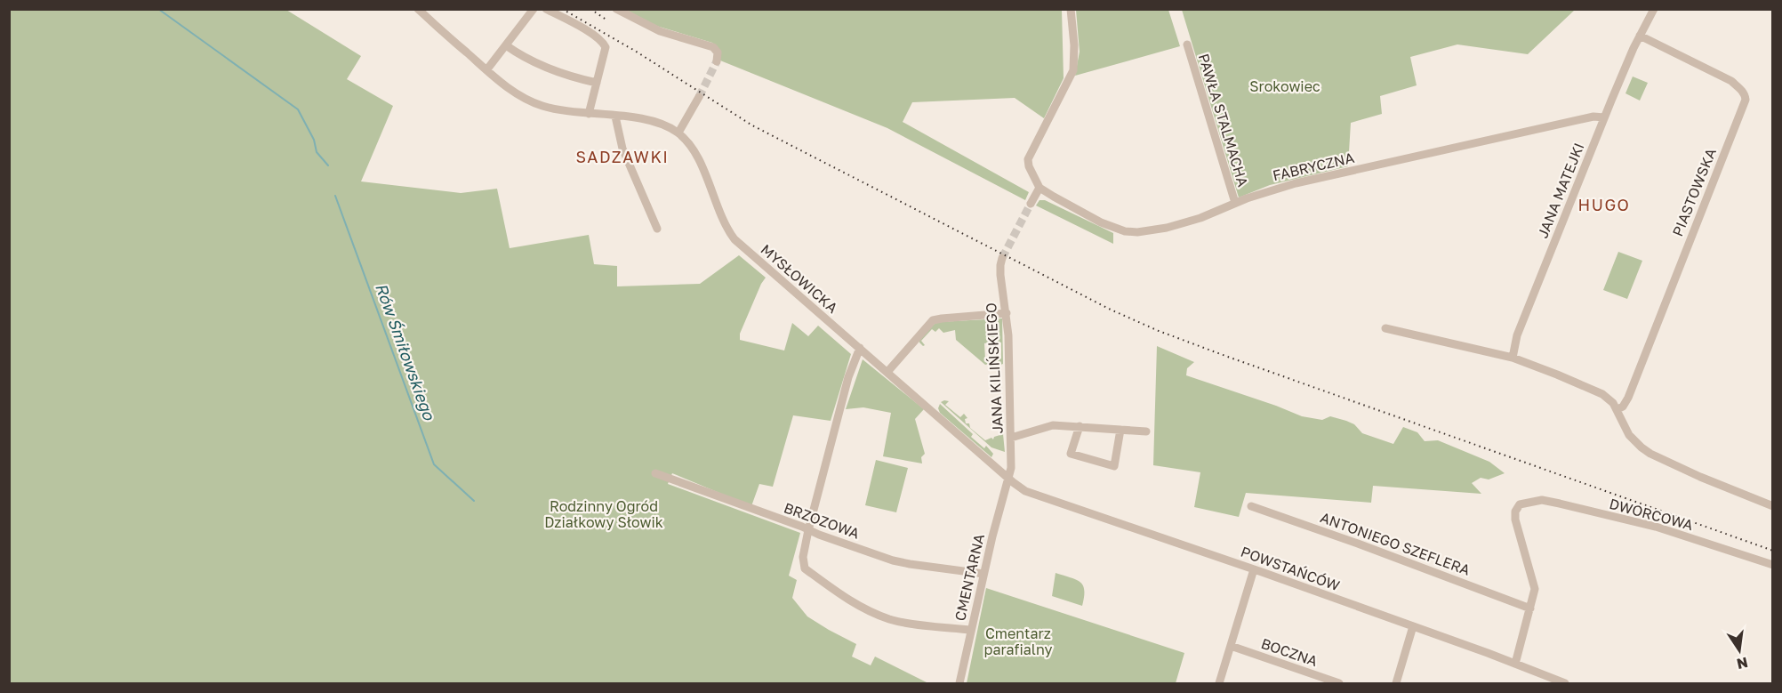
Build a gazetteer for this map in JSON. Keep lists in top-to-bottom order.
{
  "streets": {
    "street": [
      "PAWŁA STALMACHA",
      "FABRYCZNA",
      "JANA MATEJKI",
      "PIASTOWSKA",
      "MYSŁOWICKA",
      "JANA KILIŃSKIEGO",
      "DWORCOWA",
      "BRZOZOWA",
      "ANTONIEGO SZEFLERA",
      "POWSTAŃCÓW",
      "CMENTARNA",
      "BOCZNA"
    ]
  },
  "crossings": [
    ["PAWŁA STALMACHA", "FABRYCZNA"],
    ["FABRYCZNA", "JANA MATEJKI"],
    ["JANA MATEJKI", "PIASTOWSKA"],
    ["MYSŁOWICKA", "JANA KILIŃSKIEGO"],
    ["MYSŁOWICKA", "POWSTAŃCÓW"],
    ["MYSŁOWICKA", "CMENTARNA"],
    ["JANA KILIŃSKIEGO", "POWSTAŃCÓW"],
    ["JANA KILIŃSKIEGO", "CMENTARNA"],
    ["DWORCOWA", "ANTONIEGO SZEFLERA"],
    ["BRZOZOWA", "CMENTARNA"],
    ["POWSTAŃCÓW", "CMENTARNA"]
  ],
  "districts": ["SADZAWKI", "HUGO"],
  "water": ["Rów Śmiłowskiego"],
  "parks": ["Srokowiec", "Rodzinny Ogród Działkowy Słowik", "Cmentarz parafialny"],
  "north": "bottom"
}
